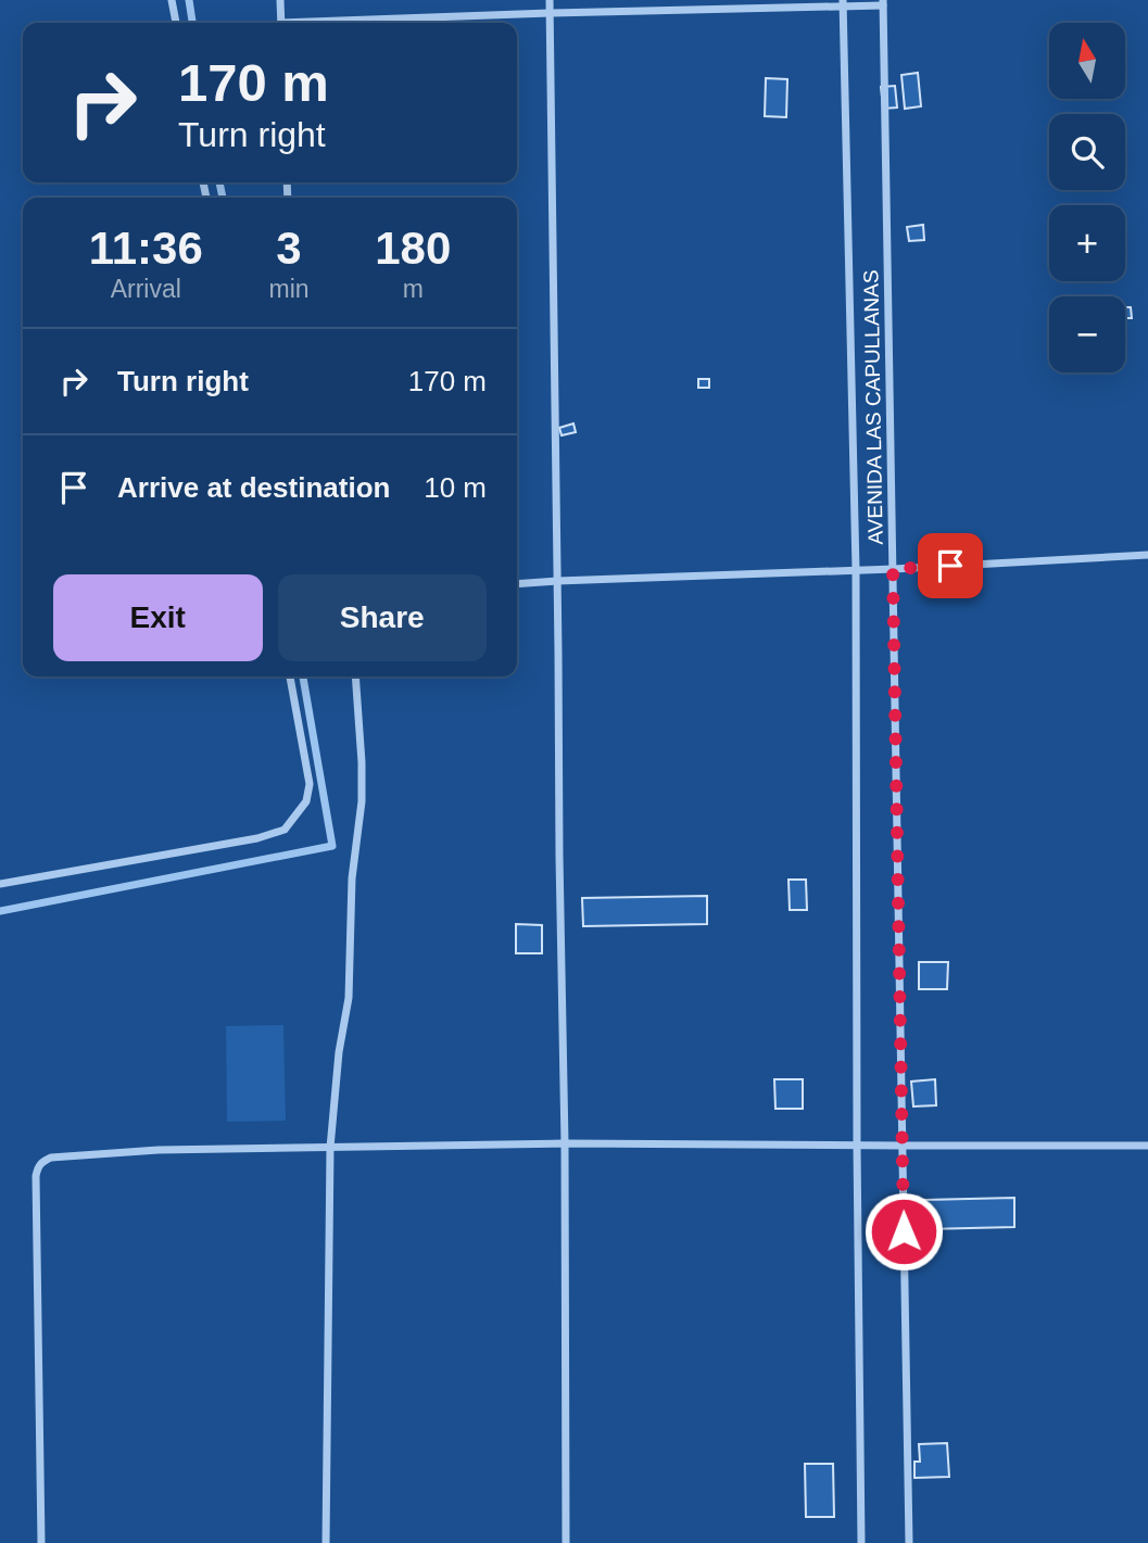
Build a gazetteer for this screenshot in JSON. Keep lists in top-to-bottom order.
{
  "streets": {
    "street": ["AVENIDA LAS CAPULLANAS"]
  },
  "north": "top",
  "page": {
    "map_buttons": ["+", "−"],
    "turn": ["170 m", "Turn right"],
    "eta": [
      "11:36",
      "Arrival",
      "3",
      "min",
      "180",
      "m"
    ],
    "list": [
      {
        "name": "Turn right",
        "value": "170 m"
      },
      {
        "name": "Arrive at destination",
        "value": "10 m"
      }
    ],
    "buttons": ["Exit", "Share"]
  }
}
